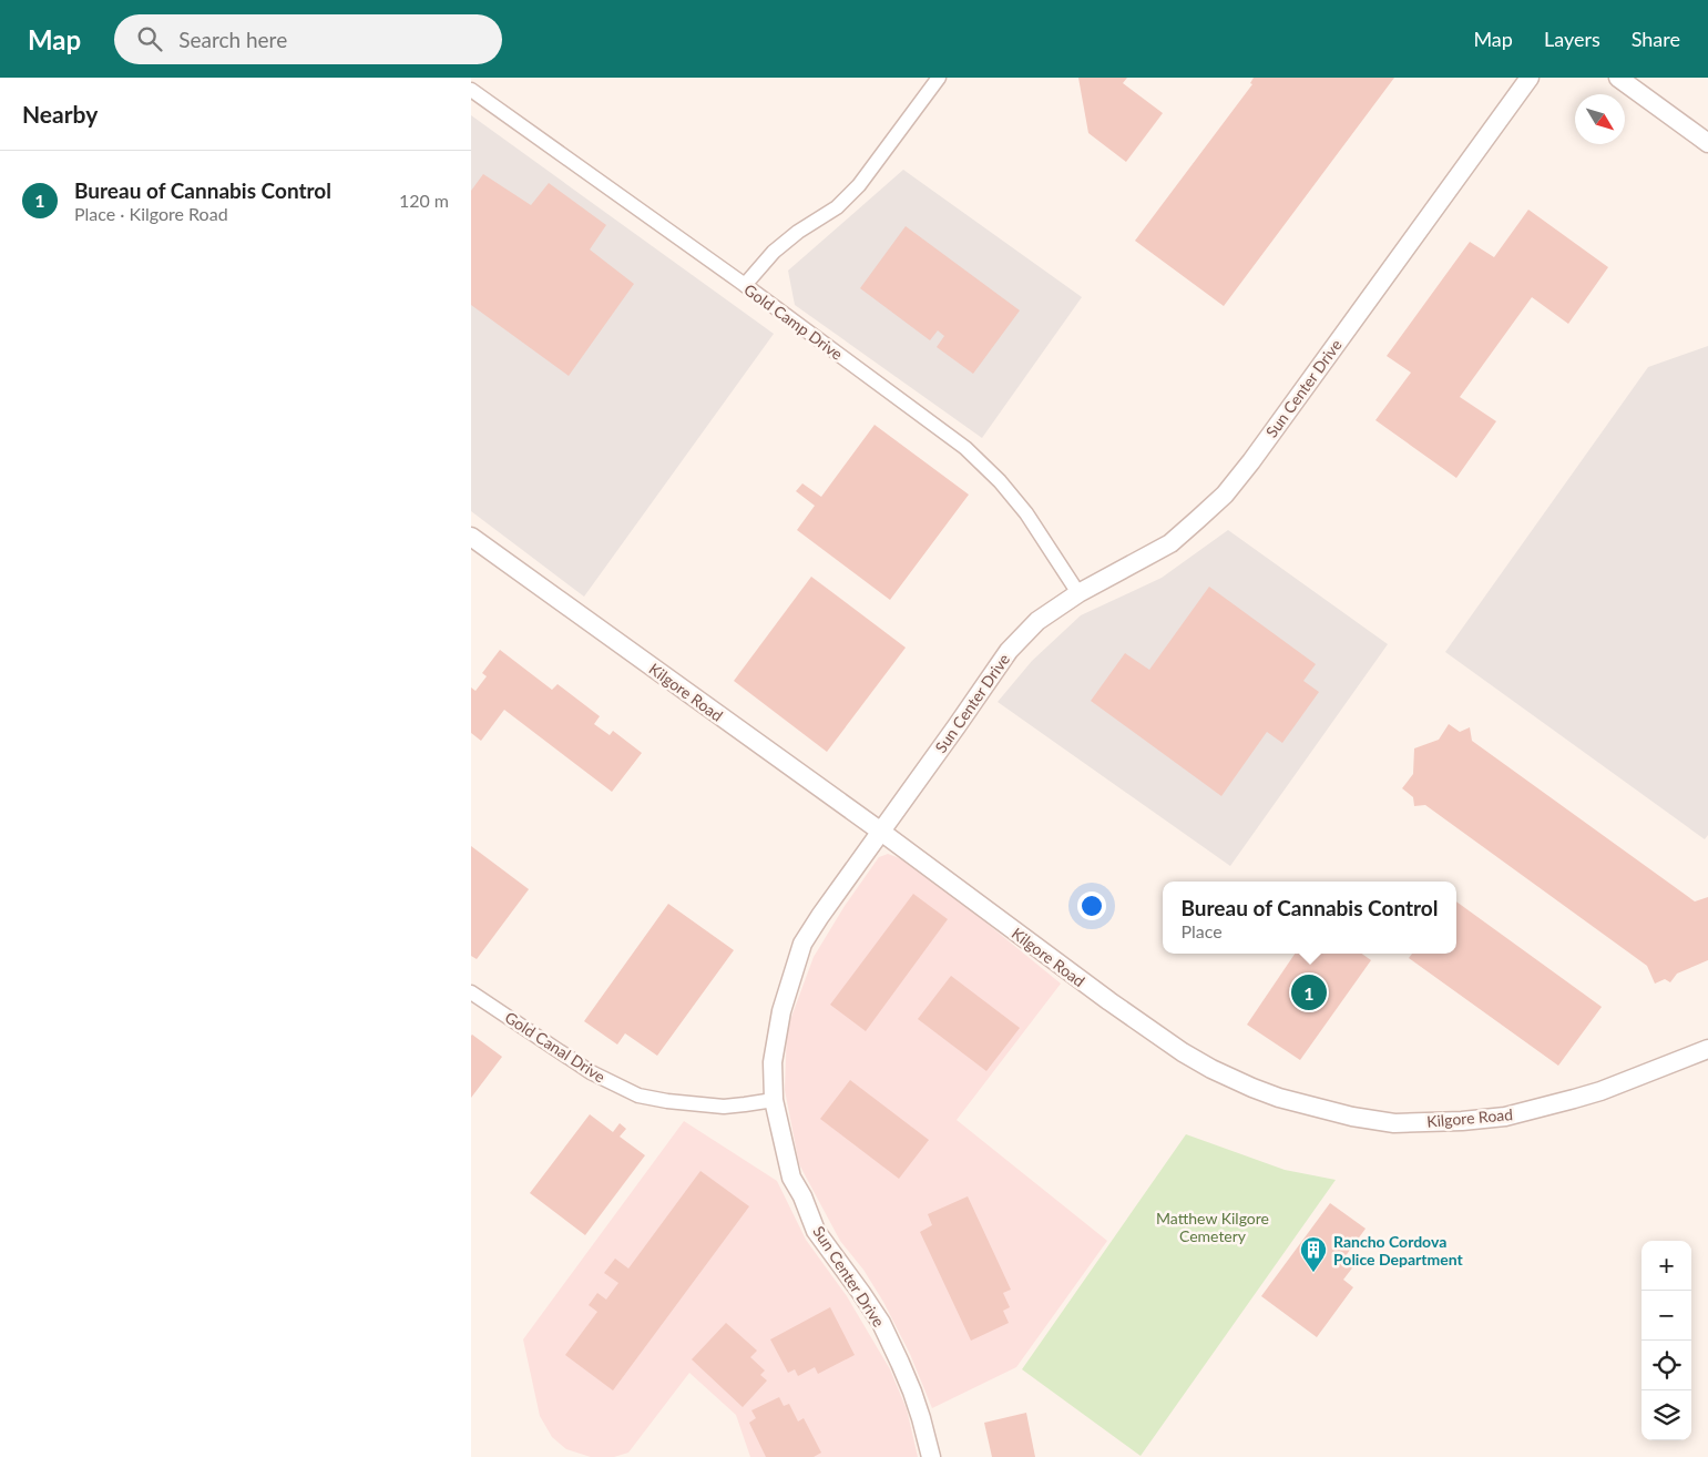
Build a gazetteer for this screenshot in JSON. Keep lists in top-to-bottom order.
{
  "streets": {
    "street": [
      "Gold Camp Drive",
      "Sun Center Drive",
      "Kilgore Road",
      "Gold Canal Drive"
    ]
  },
  "crossings": [
    ["Gold Camp Drive", "Sun Center Drive"],
    ["Sun Center Drive", "Kilgore Road"],
    ["Sun Center Drive", "Gold Canal Drive"]
  ],
  "parks": ["Matthew Kilgore Cemetery"],
  "places": {
    "building": ["Rancho Cordova Police Department"]
  },
  "north": "bottom right",
  "page": {
    "header": "Map",
    "search": "Search here",
    "nav": ["Map", "Layers", "Share"],
    "heading": "Nearby",
    "list": [
      {
        "mark": "1",
        "name": "Bureau of Cannabis Control",
        "note": "Place · Kilgore Road",
        "value": "120 m"
      }
    ],
    "popup": ["Bureau of Cannabis Control", "Place"],
    "pins": "1",
    "map_buttons": ["+", "−"]
  }
}
